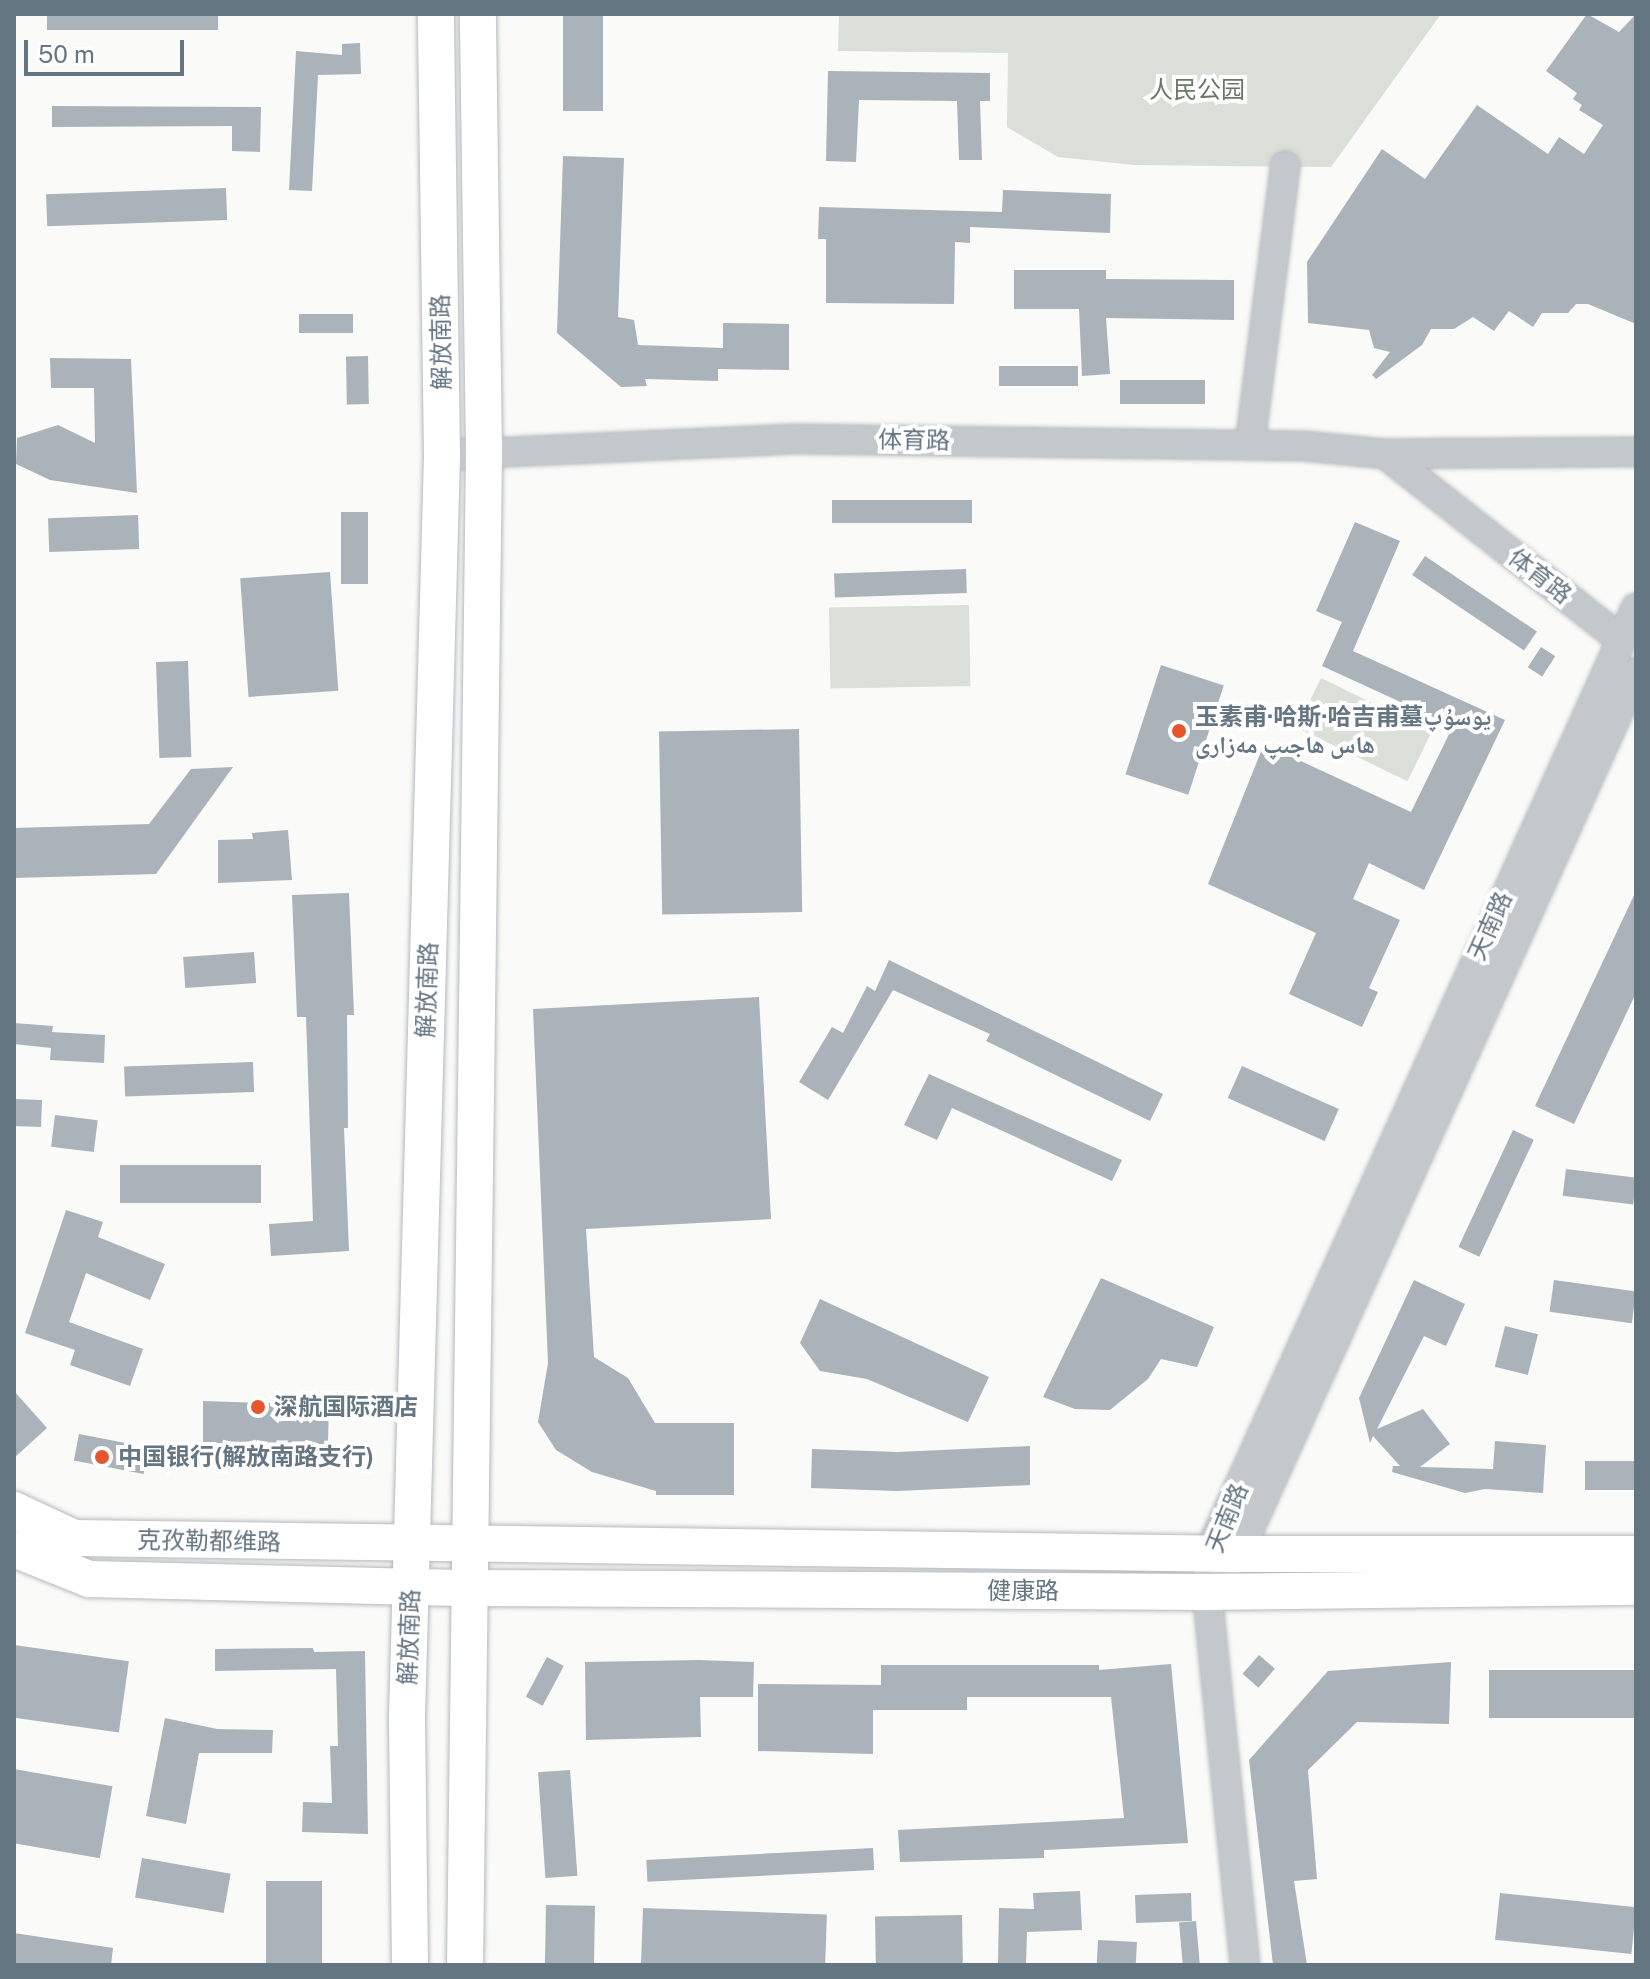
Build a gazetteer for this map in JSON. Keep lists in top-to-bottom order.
{
  "streets": {
    "main road": ["解放南路", "克孜勒都维路", "健康路"],
    "street": ["体育路", "天南路"]
  },
  "crossings": [
    ["解放南路", "体育路"],
    ["解放南路", "克孜勒都维路"],
    ["解放南路", "健康路"],
    ["体育路", "天南路"],
    ["天南路", "健康路"],
    ["克孜勒都维路", "健康路"]
  ],
  "parks": ["人民公园"],
  "places": ["玉素甫·哈斯·哈吉甫墓يوسۇپ ھاس ھاجىپ مەزارى", "深航国际酒店", "中国银行(解放南路支行)"],
  "scale_bar": "50 m"
}
